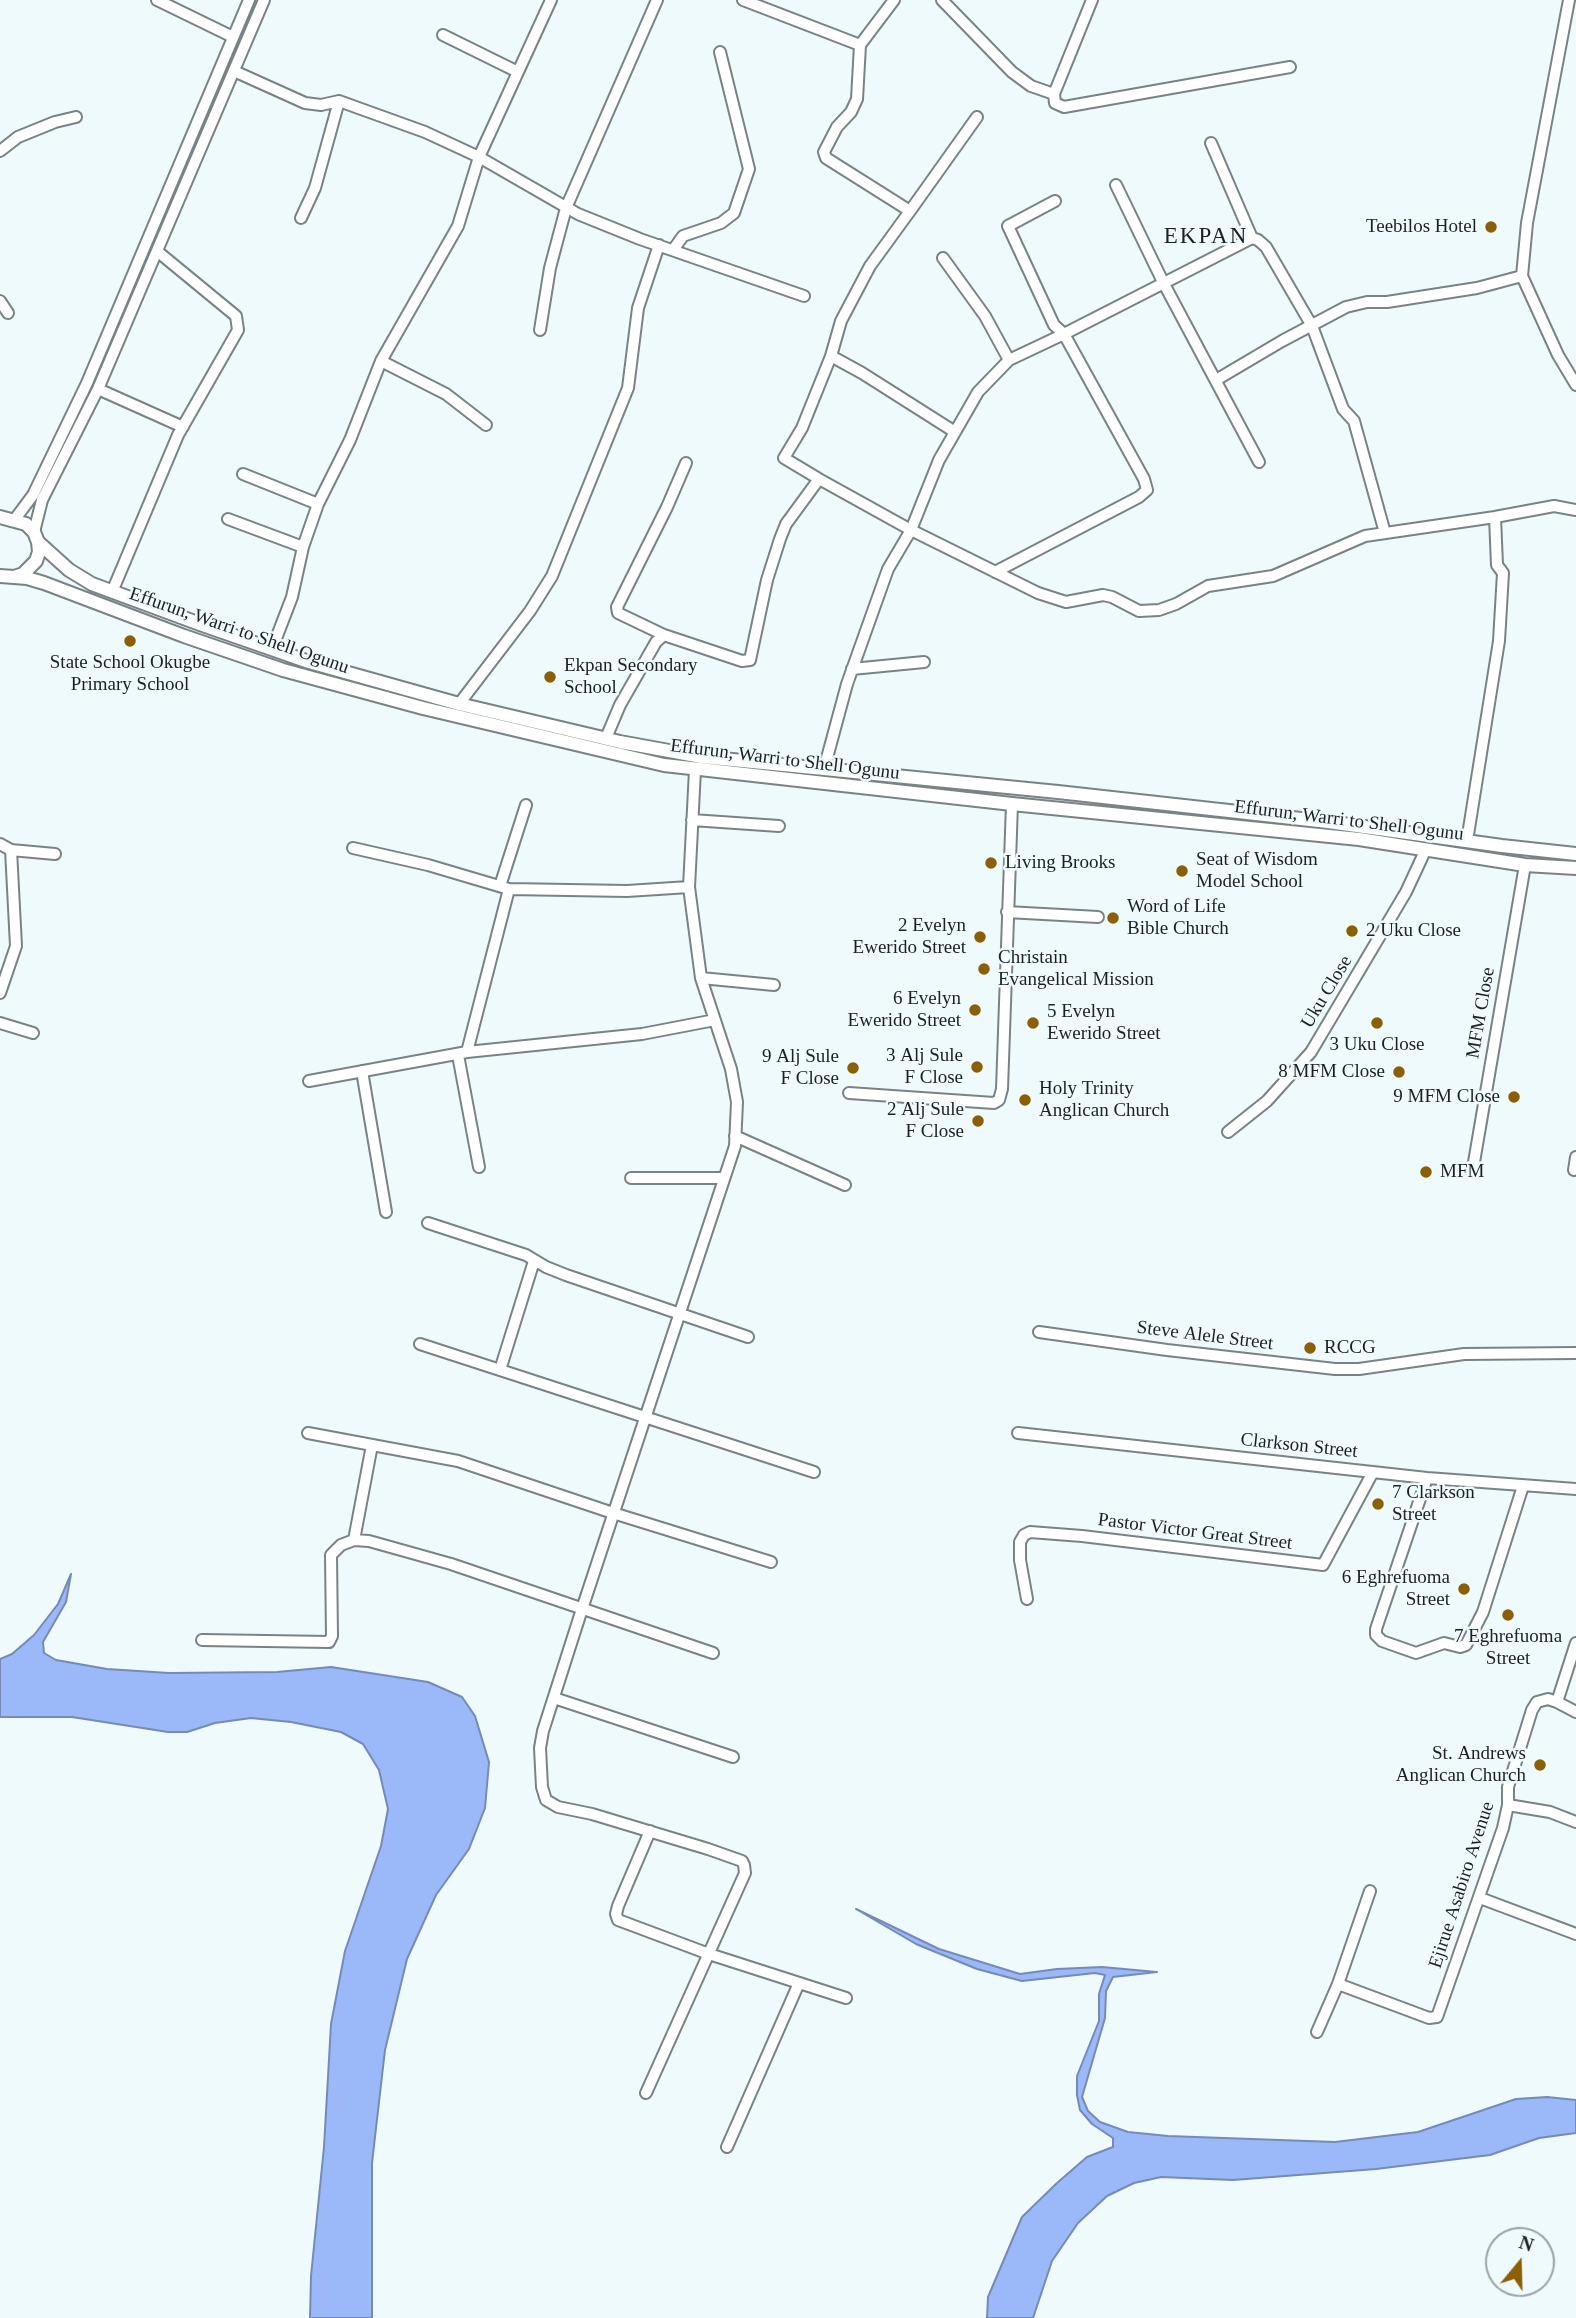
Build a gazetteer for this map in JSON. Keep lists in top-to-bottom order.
{
  "streets": {
    "main road": ["Effurun, Warri to Shell Ogunu"],
    "street": [
      "Uku Close",
      "MFM Close",
      "Steve Alele Street",
      "Clarkson Street",
      "Pastor Victor Great Street",
      "Ejirue Asabiro Avenue"
    ]
  },
  "crossings": [
    ["Effurun, Warri to Shell Ogunu", "Uku Close"],
    ["Effurun, Warri to Shell Ogunu", "MFM Close"],
    ["Clarkson Street", "Pastor Victor Great Street"]
  ],
  "districts": ["EKPAN"],
  "places": [
    "Teebilos Hotel",
    "State School Okugbe Primary School",
    "Ekpan Secondary School",
    "Living Brooks",
    "Seat of Wisdom Model School",
    "Word of Life Bible Church",
    "2 Uku Close",
    "2 Evelyn Ewerido Street",
    "Christain Evangelical Mission",
    "6 Evelyn Ewerido Street",
    "5 Evelyn Ewerido Street",
    "3 Uku Close",
    "3 Alj Sule F Close",
    "9 Alj Sule F Close",
    "8 MFM Close",
    "9 MFM Close",
    "Holy Trinity Anglican Church",
    "2 Alj Sule F Close",
    "MFM",
    "RCCG",
    "7 Clarkson Street",
    "6 Eghrefuoma Street",
    "7 Eghrefuoma Street",
    "St. Andrews Anglican Church"
  ],
  "north": "top"
}
